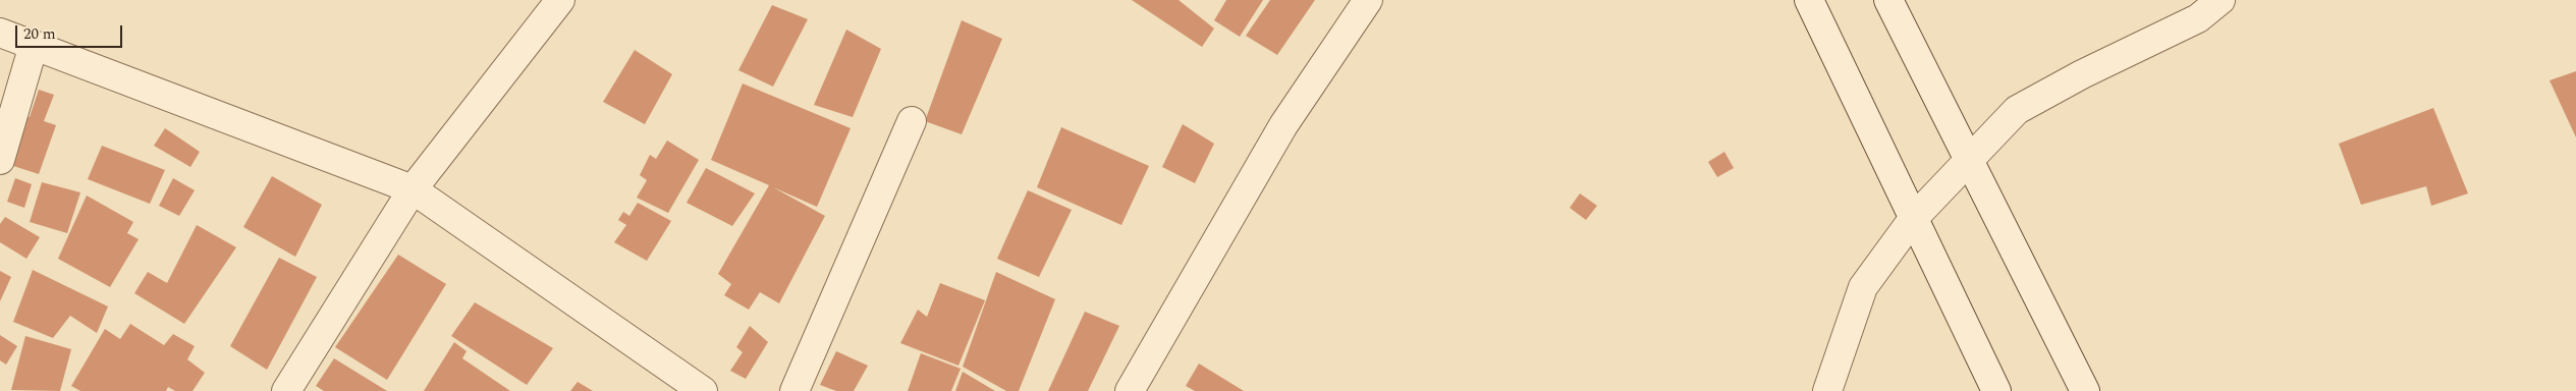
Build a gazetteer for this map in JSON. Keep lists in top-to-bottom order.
{
  "scale_bar": "20 m"
}
